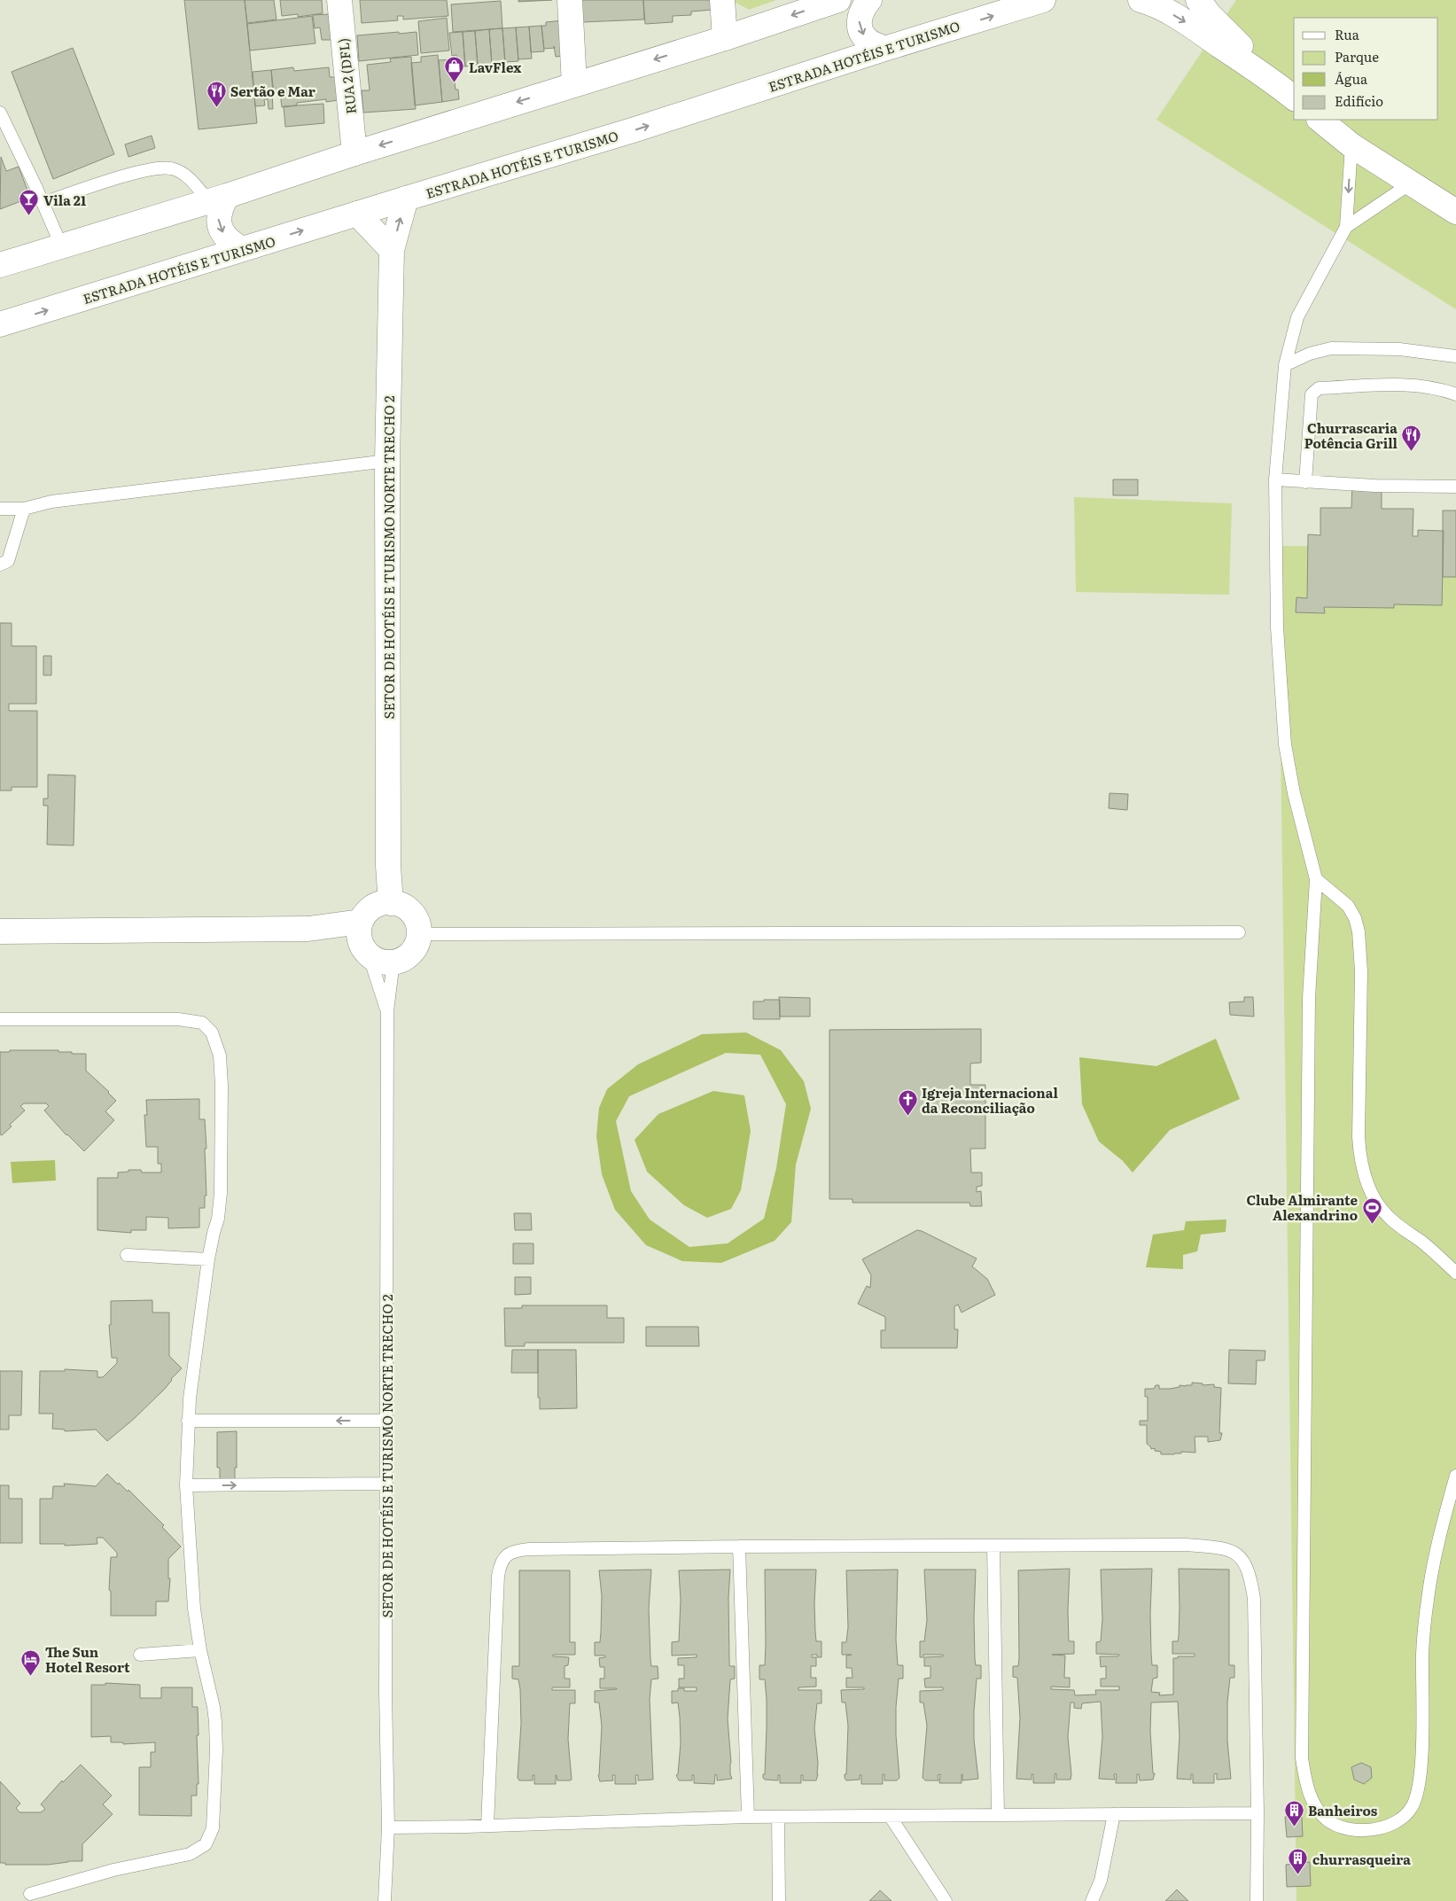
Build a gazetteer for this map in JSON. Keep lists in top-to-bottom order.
{
  "streets": {
    "main road": ["ESTRADA HOTÉIS E TURISMO", "RUA 2 (DFL)", "SETOR DE HOTÉIS E TURISMO NORTE TRECHO 2"]
  },
  "crossings": [
    ["ESTRADA HOTÉIS E TURISMO", "SETOR DE HOTÉIS E TURISMO NORTE TRECHO 2"]
  ],
  "places": {
    "shop": ["LavFlex"],
    "restaurant": ["Sertão e Mar", "Churrascaria Potência Grill"],
    "bar": ["Vila 21"],
    "church": ["Igreja Internacional da Reconciliação"],
    "sports": ["Clube Almirante Alexandrino"],
    "hotel": ["The Sun Hotel Resort"],
    "building": ["Banheiros", "churrasqueira"]
  },
  "legend": [
    "Rua",
    "Parque",
    "Água",
    "Edifício"
  ]
}
